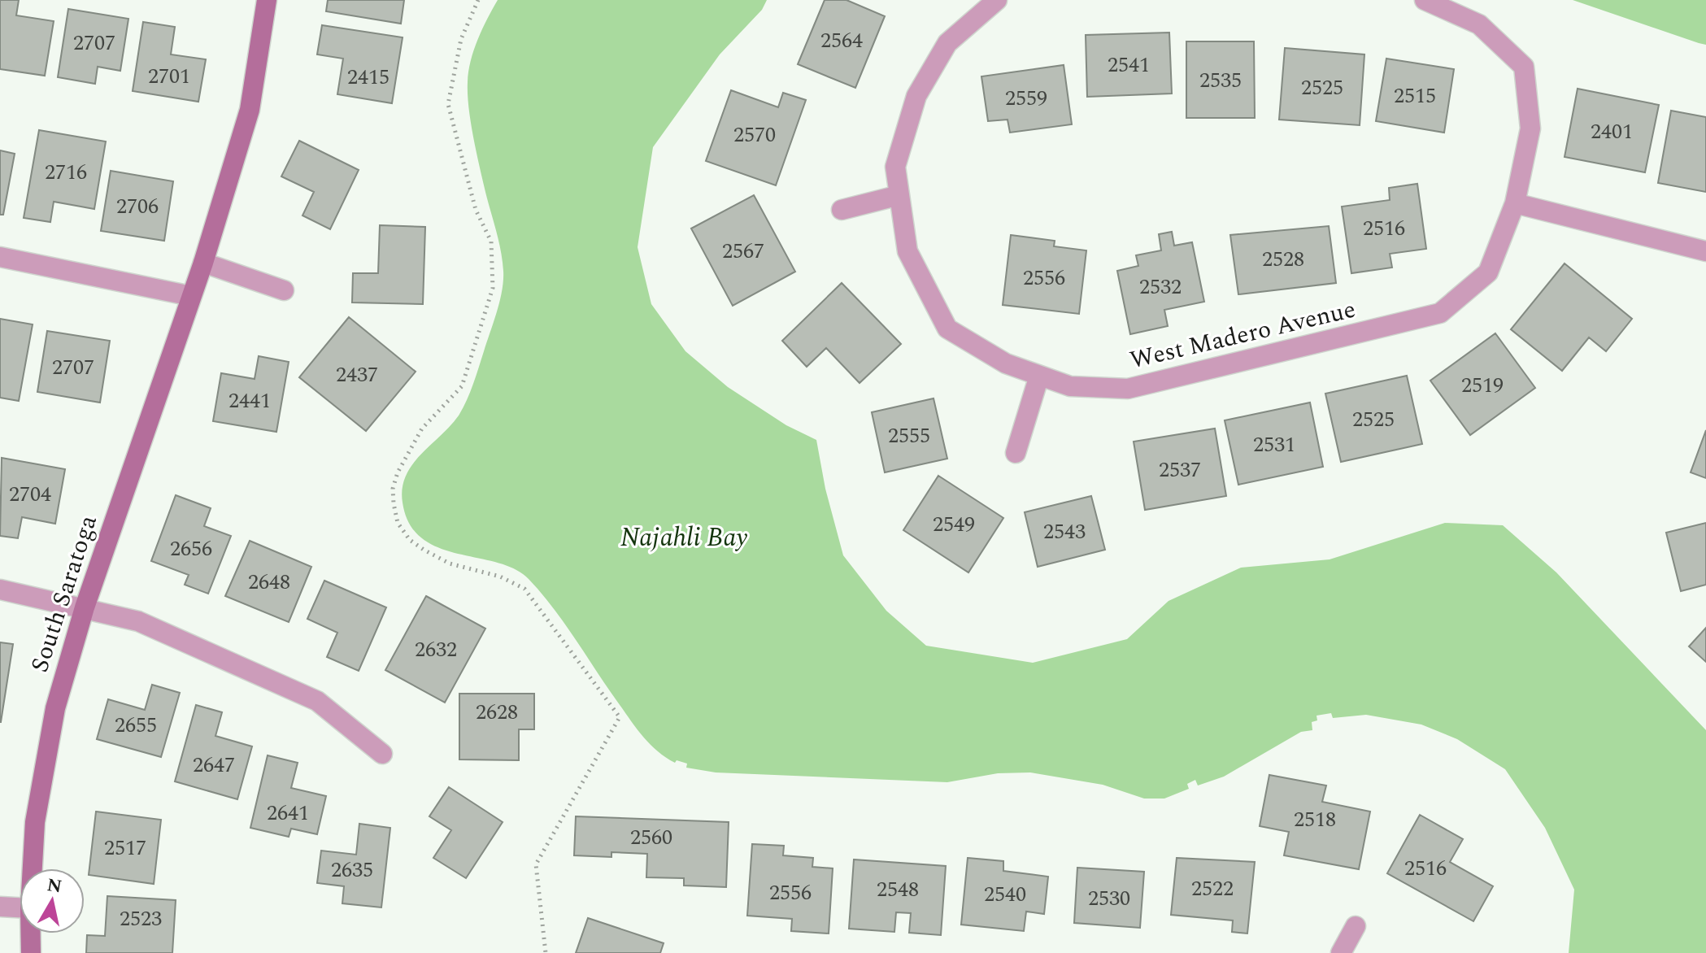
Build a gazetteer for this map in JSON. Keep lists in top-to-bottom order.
{
  "streets": {
    "street": ["West Madero Avenue", "South Saratoga"]
  },
  "water": ["Najahli Bay"],
  "house_numbers": [
    "2564",
    "2707",
    "2541",
    "2701",
    "2415",
    "2535",
    "2525",
    "2515",
    "2559",
    "2401",
    "2570",
    "2716",
    "2706",
    "2516",
    "2567",
    "2528",
    "2556",
    "2532",
    "2707",
    "2437",
    "2519",
    "2441",
    "2525",
    "2555",
    "2531",
    "2537",
    "2704",
    "2549",
    "2543",
    "2656",
    "2648",
    "2632",
    "2628",
    "2655",
    "2647",
    "2641",
    "2518",
    "2560",
    "2517",
    "2516",
    "2635",
    "2522",
    "2548",
    "2556",
    "2540",
    "2530",
    "2523"
  ],
  "north": "top"
}
